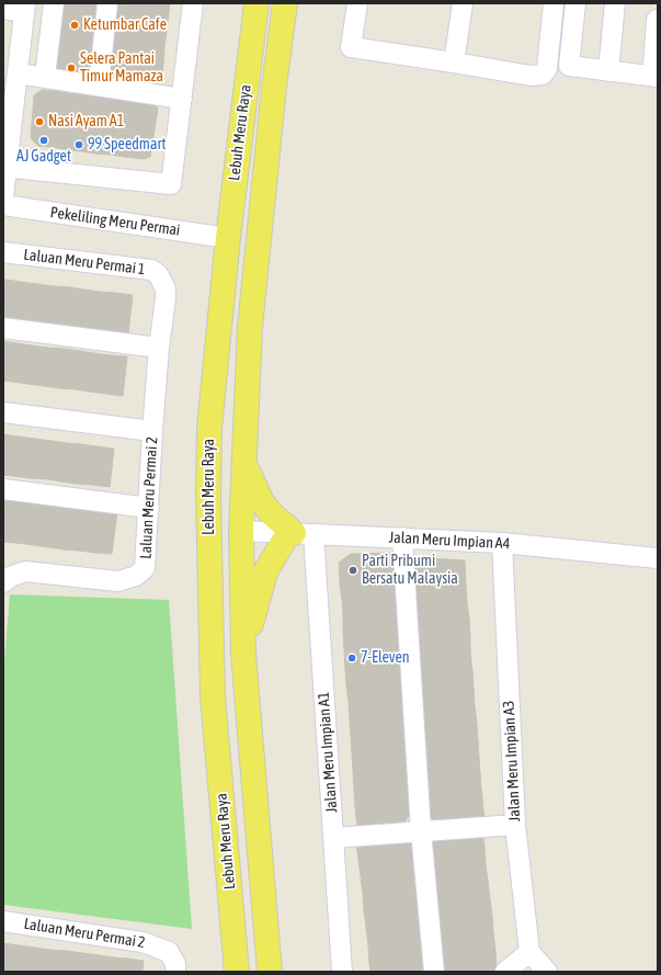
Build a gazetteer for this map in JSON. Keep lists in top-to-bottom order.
{
  "streets": {
    "main road": ["Lebuh Meru Raya"],
    "street": [
      "Pekeliling Meru Permai",
      "Laluan Meru Permai 1",
      "Laluan Meru Permai 2",
      "Jalan Meru Impian A4",
      "Jalan Meru Impian A1",
      "Jalan Meru Impian A3"
    ]
  },
  "crossings": [
    ["Lebuh Meru Raya", "Pekeliling Meru Permai"],
    ["Lebuh Meru Raya", "Jalan Meru Impian A4"],
    ["Laluan Meru Permai 1", "Laluan Meru Permai 2"],
    ["Jalan Meru Impian A4", "Jalan Meru Impian A1"],
    ["Jalan Meru Impian A4", "Jalan Meru Impian A3"]
  ],
  "places": [
    "Ketumbar Cafe",
    "Selera Pantai Timur Mamaza",
    "Nasi Ayam A1",
    "AJ Gadget",
    "99 Speedmart",
    "Parti Pribumi Bersatu Malaysia",
    "7-Eleven"
  ]
}
